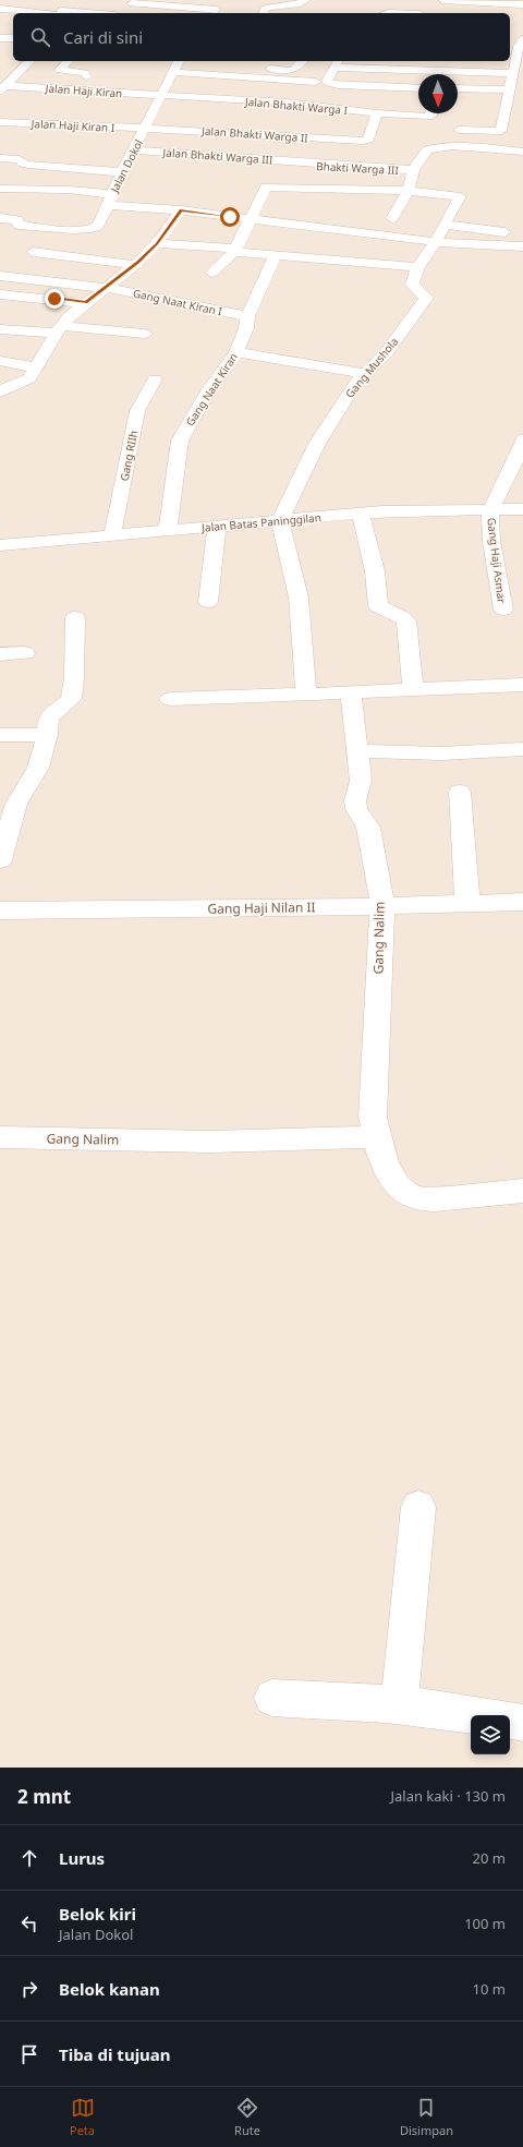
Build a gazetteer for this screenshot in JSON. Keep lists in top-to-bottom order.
{
  "streets": {
    "street": [
      "Jalan Haji Kiran",
      "Jalan Bhakti Warga I",
      "Jalan Haji Kiran I",
      "Jalan Bhakti Warga II",
      "Jalan Bhakti Warga III",
      "Jalan Dokol",
      "Bhakti Warga III",
      "Gang Naat Kiran I",
      "Gang Mushola",
      "Gang Naat Kiran",
      "Gang RIIh",
      "Jalan Batas Paninggilan",
      "Gang Haji Asmar",
      "Gang Haji Nilan II",
      "Gang Nalim"
    ]
  },
  "crossings": [
    ["Jalan Haji Kiran", "Jalan Bhakti Warga I"],
    ["Jalan Haji Kiran", "Jalan Dokol"],
    ["Jalan Bhakti Warga I", "Jalan Bhakti Warga II"],
    ["Jalan Bhakti Warga I", "Jalan Dokol"],
    ["Jalan Haji Kiran I", "Jalan Bhakti Warga II"],
    ["Jalan Haji Kiran I", "Jalan Dokol"],
    ["Jalan Bhakti Warga II", "Jalan Dokol"],
    ["Jalan Bhakti Warga III", "Jalan Dokol"],
    ["Jalan Bhakti Warga III", "Bhakti Warga III"],
    ["Gang Naat Kiran I", "Gang Naat Kiran"],
    ["Gang Mushola", "Jalan Batas Paninggilan"],
    ["Gang Naat Kiran", "Jalan Batas Paninggilan"],
    ["Gang RIIh", "Jalan Batas Paninggilan"],
    ["Jalan Batas Paninggilan", "Gang Haji Asmar"],
    ["Gang Haji Nilan II", "Gang Nalim"]
  ],
  "north": "bottom",
  "page": {
    "search": "Cari di sini",
    "heading": ["2 mnt", "Jalan kaki · 130 m"],
    "list": [
      ["Lurus", "20 m"],
      ["Belok kiri", "Jalan Dokol", "100 m"],
      ["Belok kanan", "10 m"],
      "Tiba di tujuan"
    ],
    "nav": ["Peta", "Rute", "Disimpan"]
  }
}
